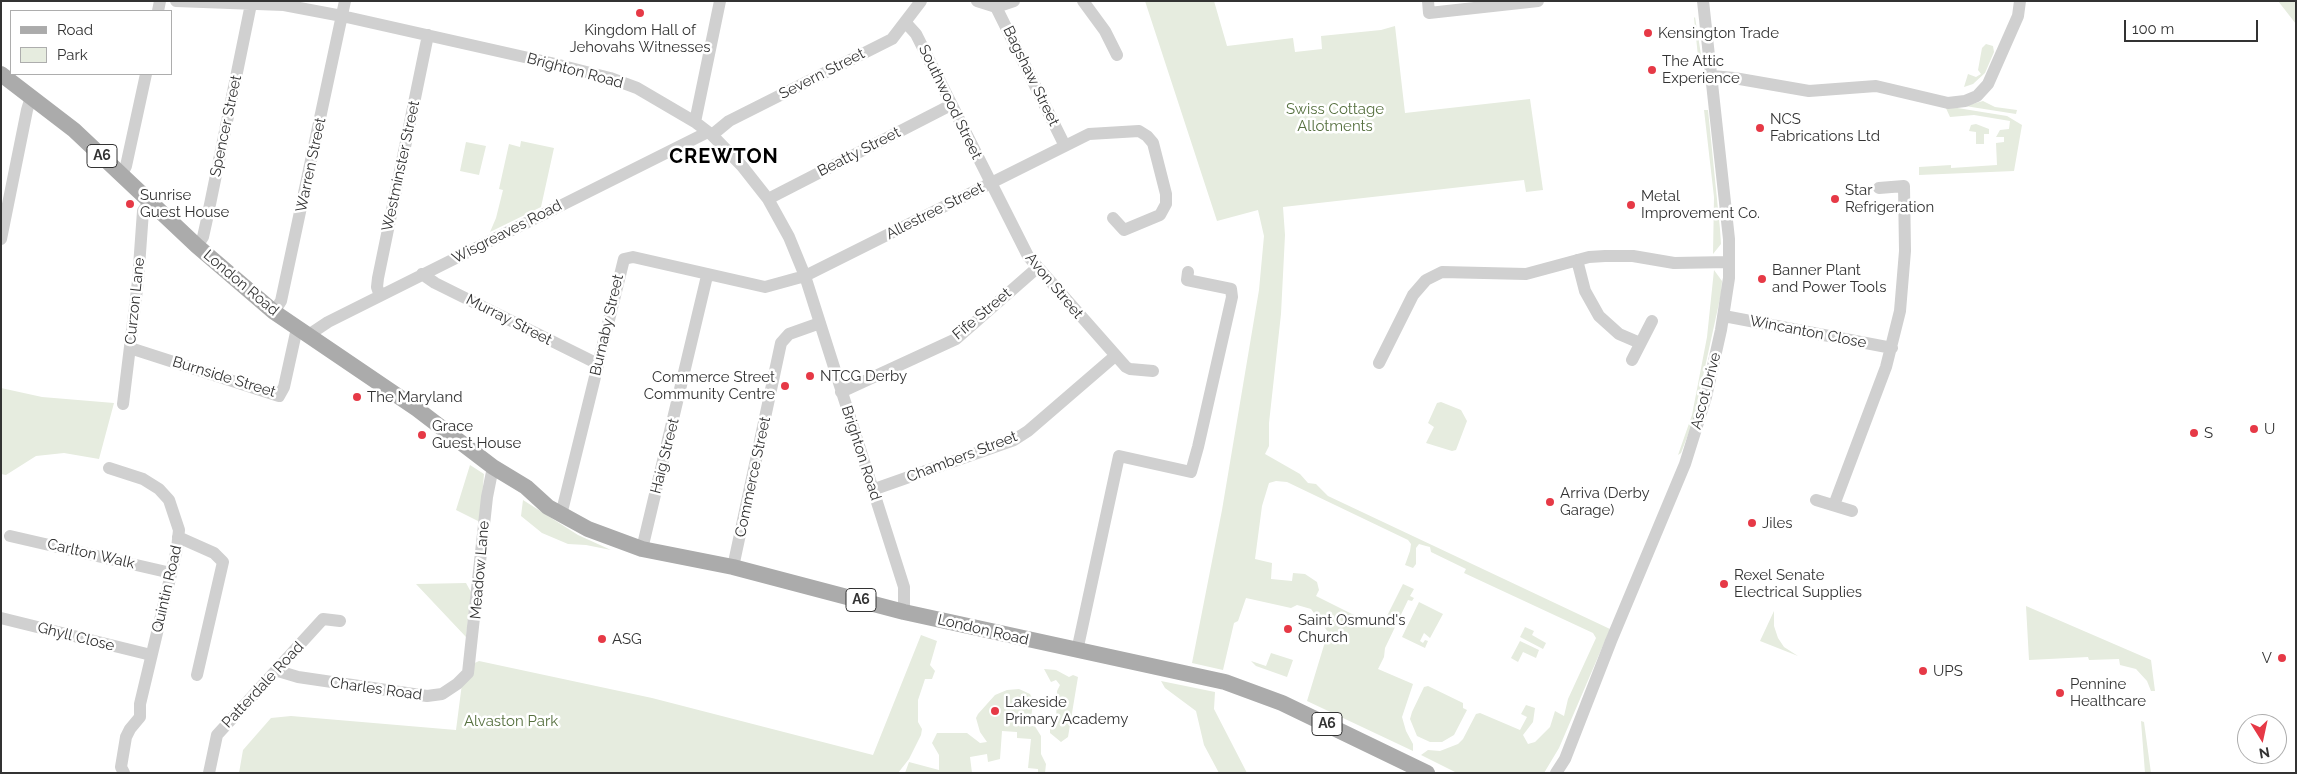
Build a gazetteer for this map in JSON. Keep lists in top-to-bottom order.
{
  "streets": {
    "main road": ["A6", "London Road"],
    "street": [
      "Brighton Road",
      "Severn Street",
      "Bagshaw Street",
      "Southwood Street",
      "Spencer Street",
      "Beatty Street",
      "Warren Street",
      "Westminster Street",
      "Allestree Street",
      "Wisgreaves Road",
      "Avon Street",
      "Curzon Lane",
      "Fife Street",
      "Murray Street",
      "Burnaby Street",
      "Wincanton Close",
      "Burnside Street",
      "Ascot Drive",
      "Haig Street",
      "Chambers Street",
      "Commerce Street",
      "Carlton Walk",
      "Meadow Lane",
      "Quintin Road",
      "Ghyll Close",
      "Patterdale Road",
      "Charles Road"
    ]
  },
  "crossings": [
    ["Brighton Road", "Severn Street"],
    ["Brighton Road", "Spencer Street"],
    ["Brighton Road", "Beatty Street"],
    ["Brighton Road", "Warren Street"],
    ["Brighton Road", "Westminster Street"],
    ["Brighton Road", "Allestree Street"],
    ["Brighton Road", "Wisgreaves Road"],
    ["Brighton Road", "London Road"],
    ["Brighton Road", "Fife Street"],
    ["Brighton Road", "Burnaby Street"],
    ["Brighton Road", "Chambers Street"],
    ["Brighton Road", "Commerce Street"],
    ["Severn Street", "Southwood Street"],
    ["Severn Street", "Wisgreaves Road"],
    ["Bagshaw Street", "Allestree Street"],
    ["Southwood Street", "Beatty Street"],
    ["Southwood Street", "Allestree Street"],
    ["Southwood Street", "Avon Street"],
    ["Spencer Street", "London Road"],
    ["Warren Street", "London Road"],
    ["Westminster Street", "Wisgreaves Road"],
    ["Allestree Street", "Avon Street"],
    ["Allestree Street", "Burnaby Street"],
    ["Wisgreaves Road", "London Road"],
    ["Wisgreaves Road", "Murray Street"],
    ["Wisgreaves Road", "Burnside Street"],
    ["London Road", "Curzon Lane"],
    ["London Road", "Burnaby Street"],
    ["London Road", "Burnside Street"],
    ["London Road", "Haig Street"],
    ["London Road", "Commerce Street"],
    ["London Road", "Meadow Lane"],
    ["Avon Street", "Fife Street"],
    ["Avon Street", "Chambers Street"],
    ["Curzon Lane", "Burnside Street"],
    ["Murray Street", "Burnaby Street"],
    ["Burnaby Street", "Haig Street"],
    ["Wincanton Close", "Ascot Drive"],
    ["Carlton Walk", "Quintin Road"],
    ["Meadow Lane", "Charles Road"],
    ["Quintin Road", "Ghyll Close"],
    ["Patterdale Road", "Charles Road"]
  ],
  "districts": ["CREWTON"],
  "parks": ["Swiss Cottage Allotments", "Alvaston Park"],
  "places": [
    "Kingdom Hall of Jehovahs Witnesses",
    "Kensington Trade",
    "The Attic Experience",
    "NCS Fabrications Ltd",
    "Star Refrigeration",
    "Sunrise Guest House",
    "Metal Improvement Co.",
    "Banner Plant and Power Tools",
    "NTCG Derby",
    "Commerce Street Community Centre",
    "The Maryland",
    "U",
    "S",
    "Grace Guest House",
    "Arriva (Derby Garage)",
    "Jiles",
    "Rexel Senate Electrical Supplies",
    "Saint Osmund's Church",
    "ASG",
    "V",
    "UPS",
    "Pennine Healthcare",
    "Lakeside Primary Academy"
  ],
  "legend": ["Road", "Park"],
  "scale_bar": "100 m",
  "north": "bottom"
}
